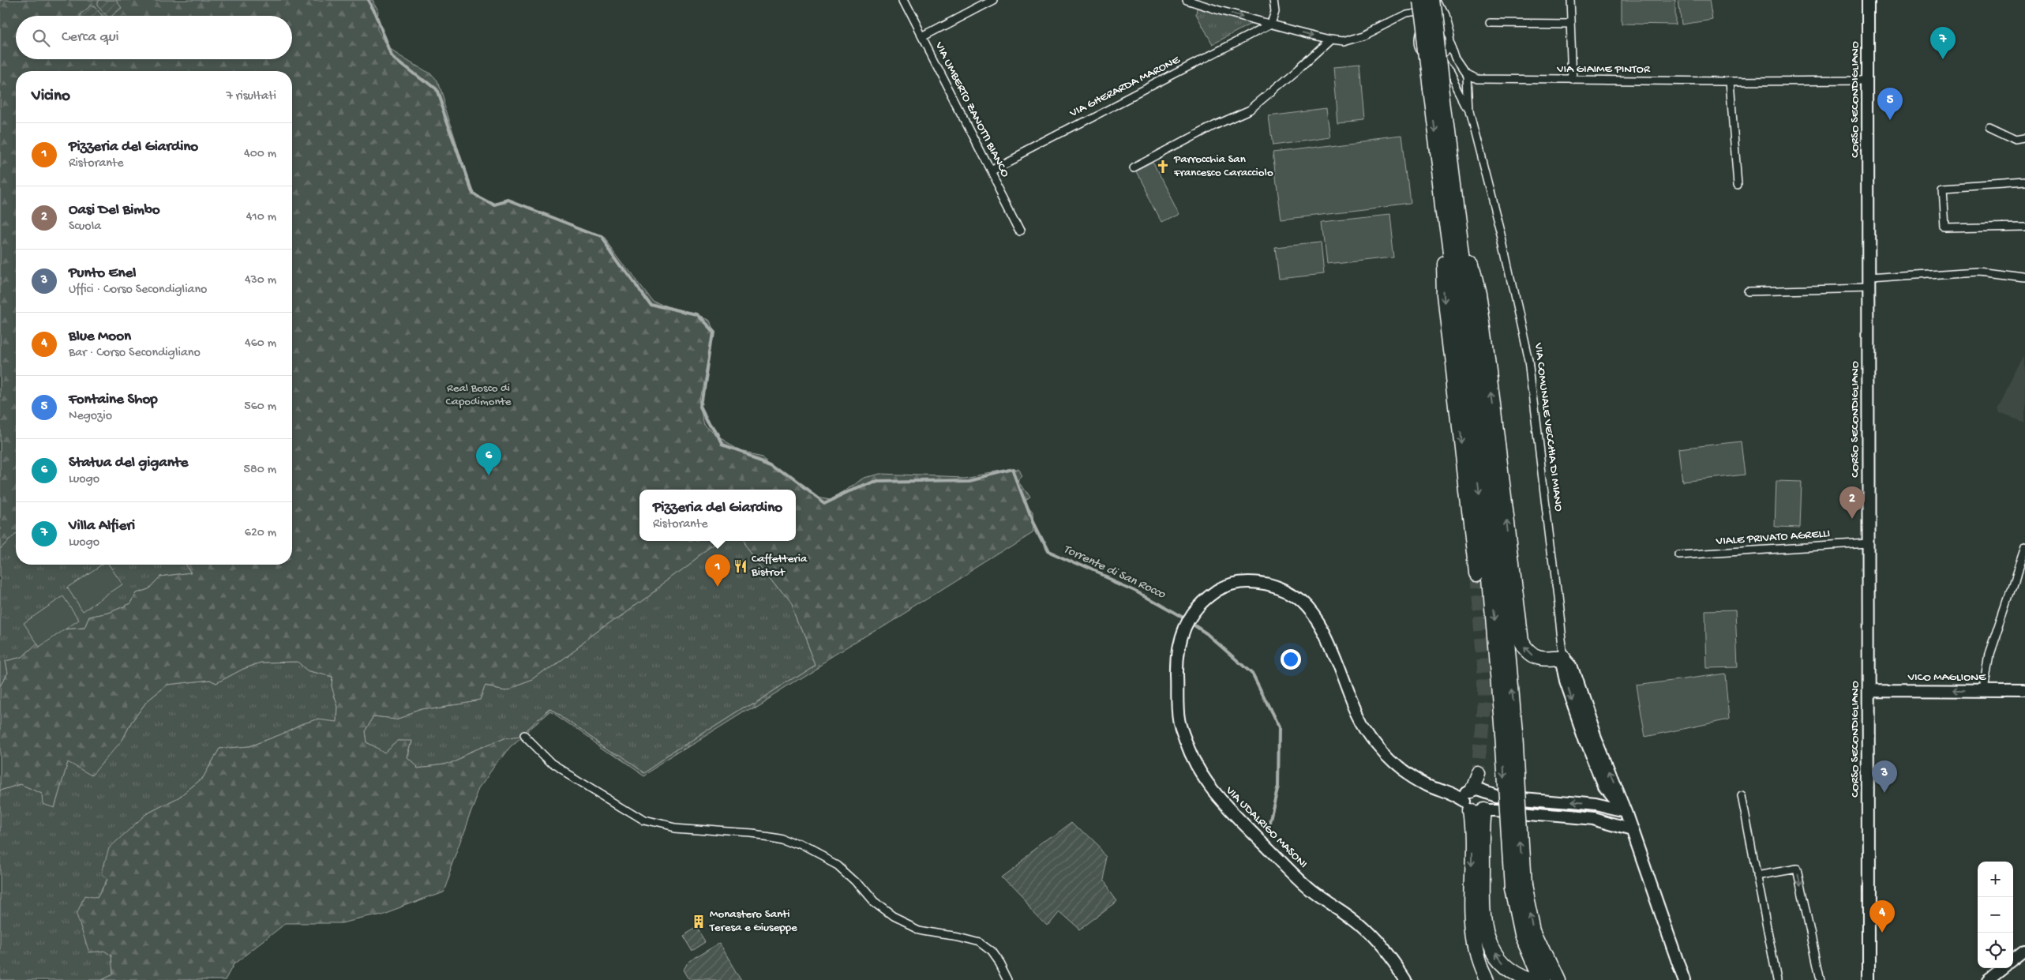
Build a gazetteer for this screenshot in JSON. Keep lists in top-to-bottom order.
{
  "streets": {
    "street": [
      "VIA GIAIME PINTOR",
      "VIA GHERARDA MARONE",
      "CORSO SECONDIGLIANO",
      "VIA UMBERTO ZANOTTI BIANCO",
      "VIA COMUNALE VECCHIA DI MIANO",
      "VIALE PRIVATO AGRELLI",
      "VICO MAGLIONE",
      "VIA UDALRIGO MASONI"
    ]
  },
  "crossings": [
    ["VIA GIAIME PINTOR", "CORSO SECONDIGLIANO"],
    ["VIA GHERARDA MARONE", "VIA UMBERTO ZANOTTI BIANCO"],
    ["CORSO SECONDIGLIANO", "VIALE PRIVATO AGRELLI"],
    ["CORSO SECONDIGLIANO", "VICO MAGLIONE"],
    ["VIA COMUNALE VECCHIA DI MIANO", "VIA UDALRIGO MASONI"]
  ],
  "one_way": ["VICO MAGLIONE"],
  "water": ["Torrente di San Rocco"],
  "parks": ["Real Bosco di Capodimonte"],
  "places": {
    "church": ["Parrocchia San Francesco Caracciolo"],
    "restaurant": ["Caffetteria Bistrot"],
    "building": ["Monastero Santi Teresa e Giuseppe"]
  },
  "page": {
    "search": "Cerca qui",
    "pins": [
      "7",
      "5",
      "6",
      "2",
      "1",
      "3",
      "4"
    ],
    "heading": ["Vicino", "7 risultati"],
    "list": [
      {
        "mark": "1",
        "name": "Pizzeria del Giardino",
        "note": "Ristorante",
        "value": "400 m"
      },
      {
        "mark": "2",
        "name": "Oasi Del Bimbo",
        "note": "Scuola",
        "value": "410 m"
      },
      {
        "mark": "3",
        "name": "Punto Enel",
        "note": "Uffici · Corso Secondigliano",
        "value": "430 m"
      },
      {
        "mark": "4",
        "name": "Blue Moon",
        "note": "Bar · Corso Secondigliano",
        "value": "460 m"
      },
      {
        "mark": "5",
        "name": "Fontaine Shop",
        "note": "Negozio",
        "value": "560 m"
      },
      {
        "mark": "6",
        "name": "Statua del gigante",
        "note": "Luogo",
        "value": "580 m"
      },
      {
        "mark": "7",
        "name": "Villa Alfieri",
        "note": "Luogo",
        "value": "620 m"
      }
    ],
    "popup": ["Pizzeria del Giardino", "Ristorante"],
    "map_buttons": ["+", "−"]
  }
}
